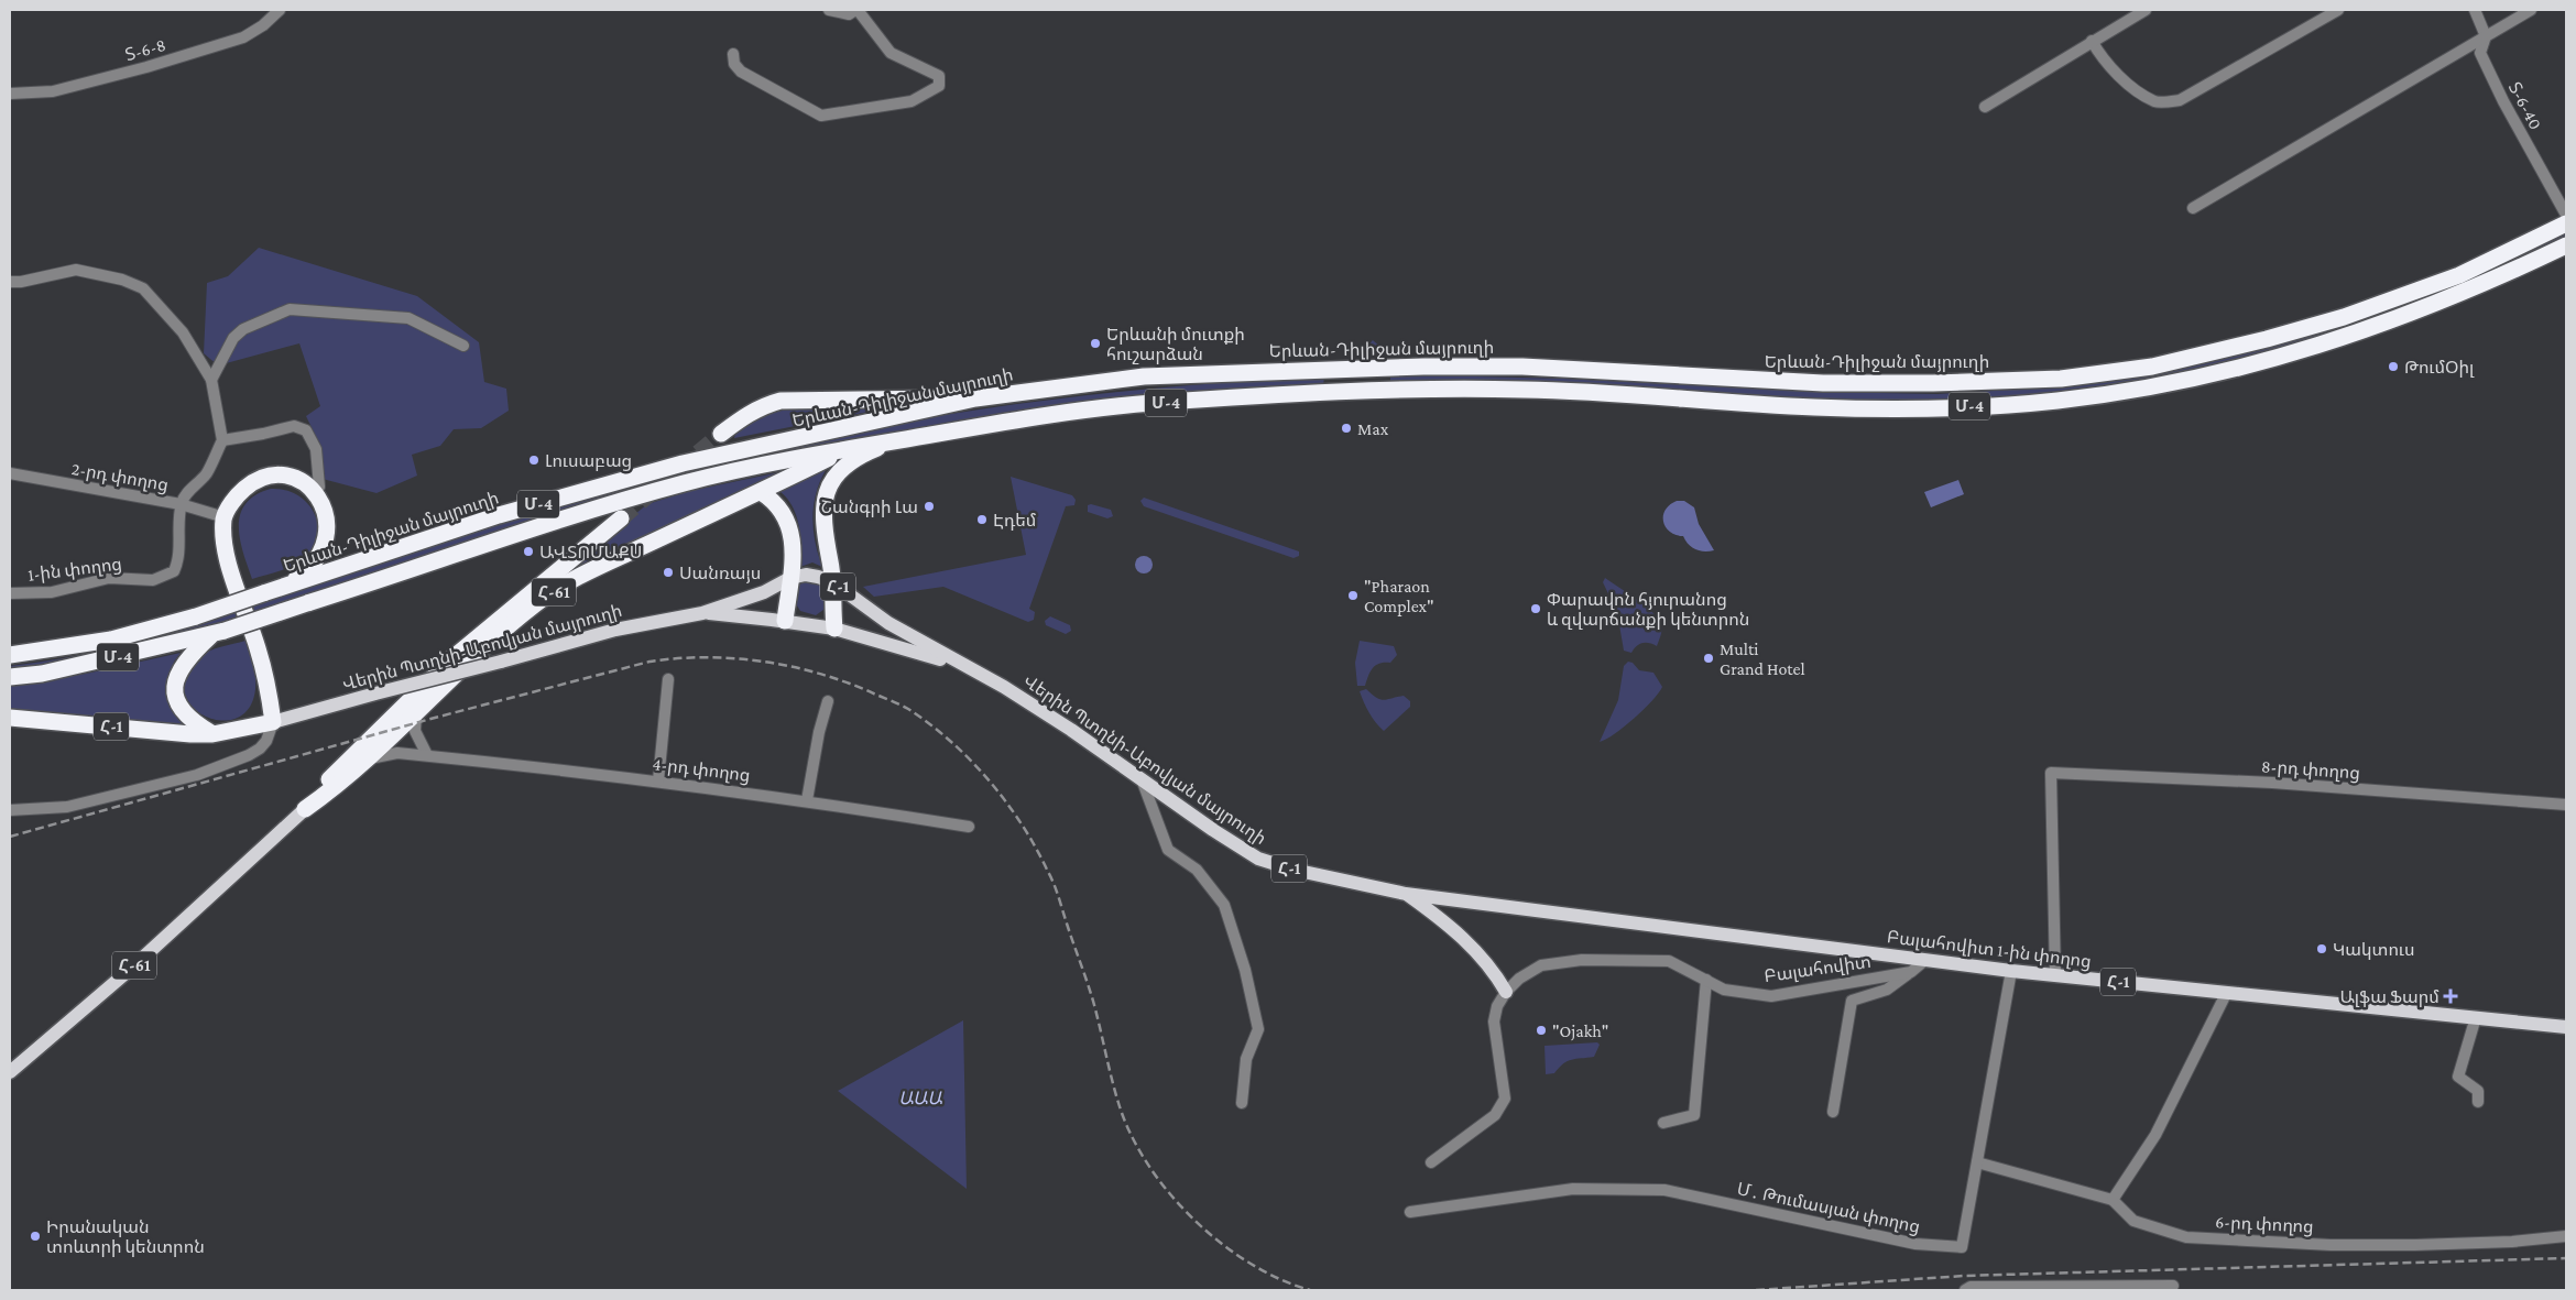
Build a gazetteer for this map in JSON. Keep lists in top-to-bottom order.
{
  "streets": {
    "highway": [
      "Երևան-Դիլիջան մայրուղի",
      "Մ-4",
      "Հ-1",
      "Հ-61"
    ],
    "main road": ["Վերին Պտղնի-Աբովյան մայրուղի", "Բալահովիտ 1-ին փողոց"],
    "street": [
      "Տ-6-8",
      "Տ-6-40",
      "2-րդ փողոց",
      "1-ին փողոց",
      "4-րդ փողոց",
      "8-րդ փողոց",
      "Բալահովիտ",
      "Մ․ Թումասյան փողոց",
      "6-րդ փողոց"
    ]
  },
  "crossings": [
    ["Մ-4", "Հ-61"],
    ["2-րդ փողոց", "1-ին փողոց"],
    ["Հ-1", "Վերին Պտղնի-Աբովյան մայրուղի"],
    ["Հ-61", "4-րդ փողոց"],
    ["Վերին Պտղնի-Աբովյան մայրուղի", "Բալահովիտ 1-ին փողոց"],
    ["8-րդ փողոց", "Բալահովիտ 1-ին փողոց"],
    ["Բալահովիտ 1-ին փողոց", "Մ․ Թումասյան փողոց"],
    ["Մ․ Թումասյան փողոց", "6-րդ փողոց"]
  ],
  "parks": ["ԱԱԱ"],
  "places": {
    "other": [
      "Երևանի մուտքի հուշարձան",
      "ԹումՕիլ",
      "Max",
      "Լուսաբաց",
      "Շանգրի Լա",
      "Էդեմ",
      "ԱՎՏՈՄԱՔՍ",
      "Սանռայս",
      "\"Pharaon Complex\"",
      "Փարավոն հյուրանոց և զվարճանքի կենտրոն",
      "Multi Grand Hotel",
      "Կակտուս",
      "\"Ojakh\"",
      "Իրանական տոևտրի կենտրոն"
    ],
    "health": ["Ալֆա Ֆարմ"]
  }
}
